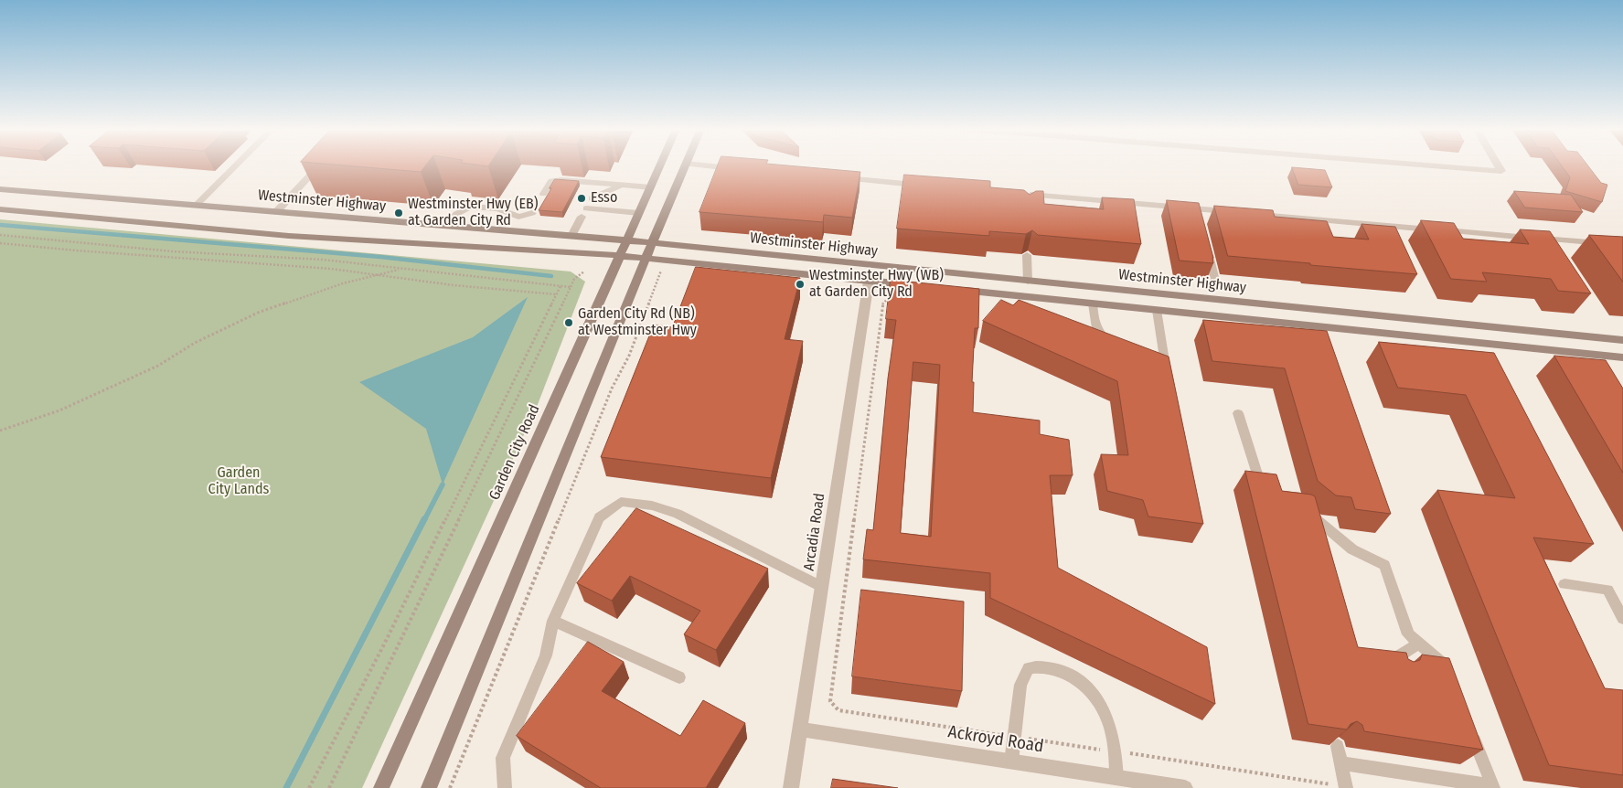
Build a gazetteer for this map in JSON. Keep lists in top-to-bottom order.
{
  "streets": {
    "main road": ["Westminster Highway", "Garden City Road"],
    "street": ["Arcadia Road", "Ackroyd Road"]
  },
  "crossings": [
    ["Westminster Highway", "Garden City Road"],
    ["Westminster Highway", "Arcadia Road"],
    ["Arcadia Road", "Ackroyd Road"]
  ],
  "parks": ["Garden City Lands"],
  "places": [
    "Esso",
    "Westminster Hwy (EB) at Garden City Rd",
    "Westminster Hwy (WB) at Garden City Rd",
    "Garden City Rd (NB) at Westminster Hwy"
  ]
}
